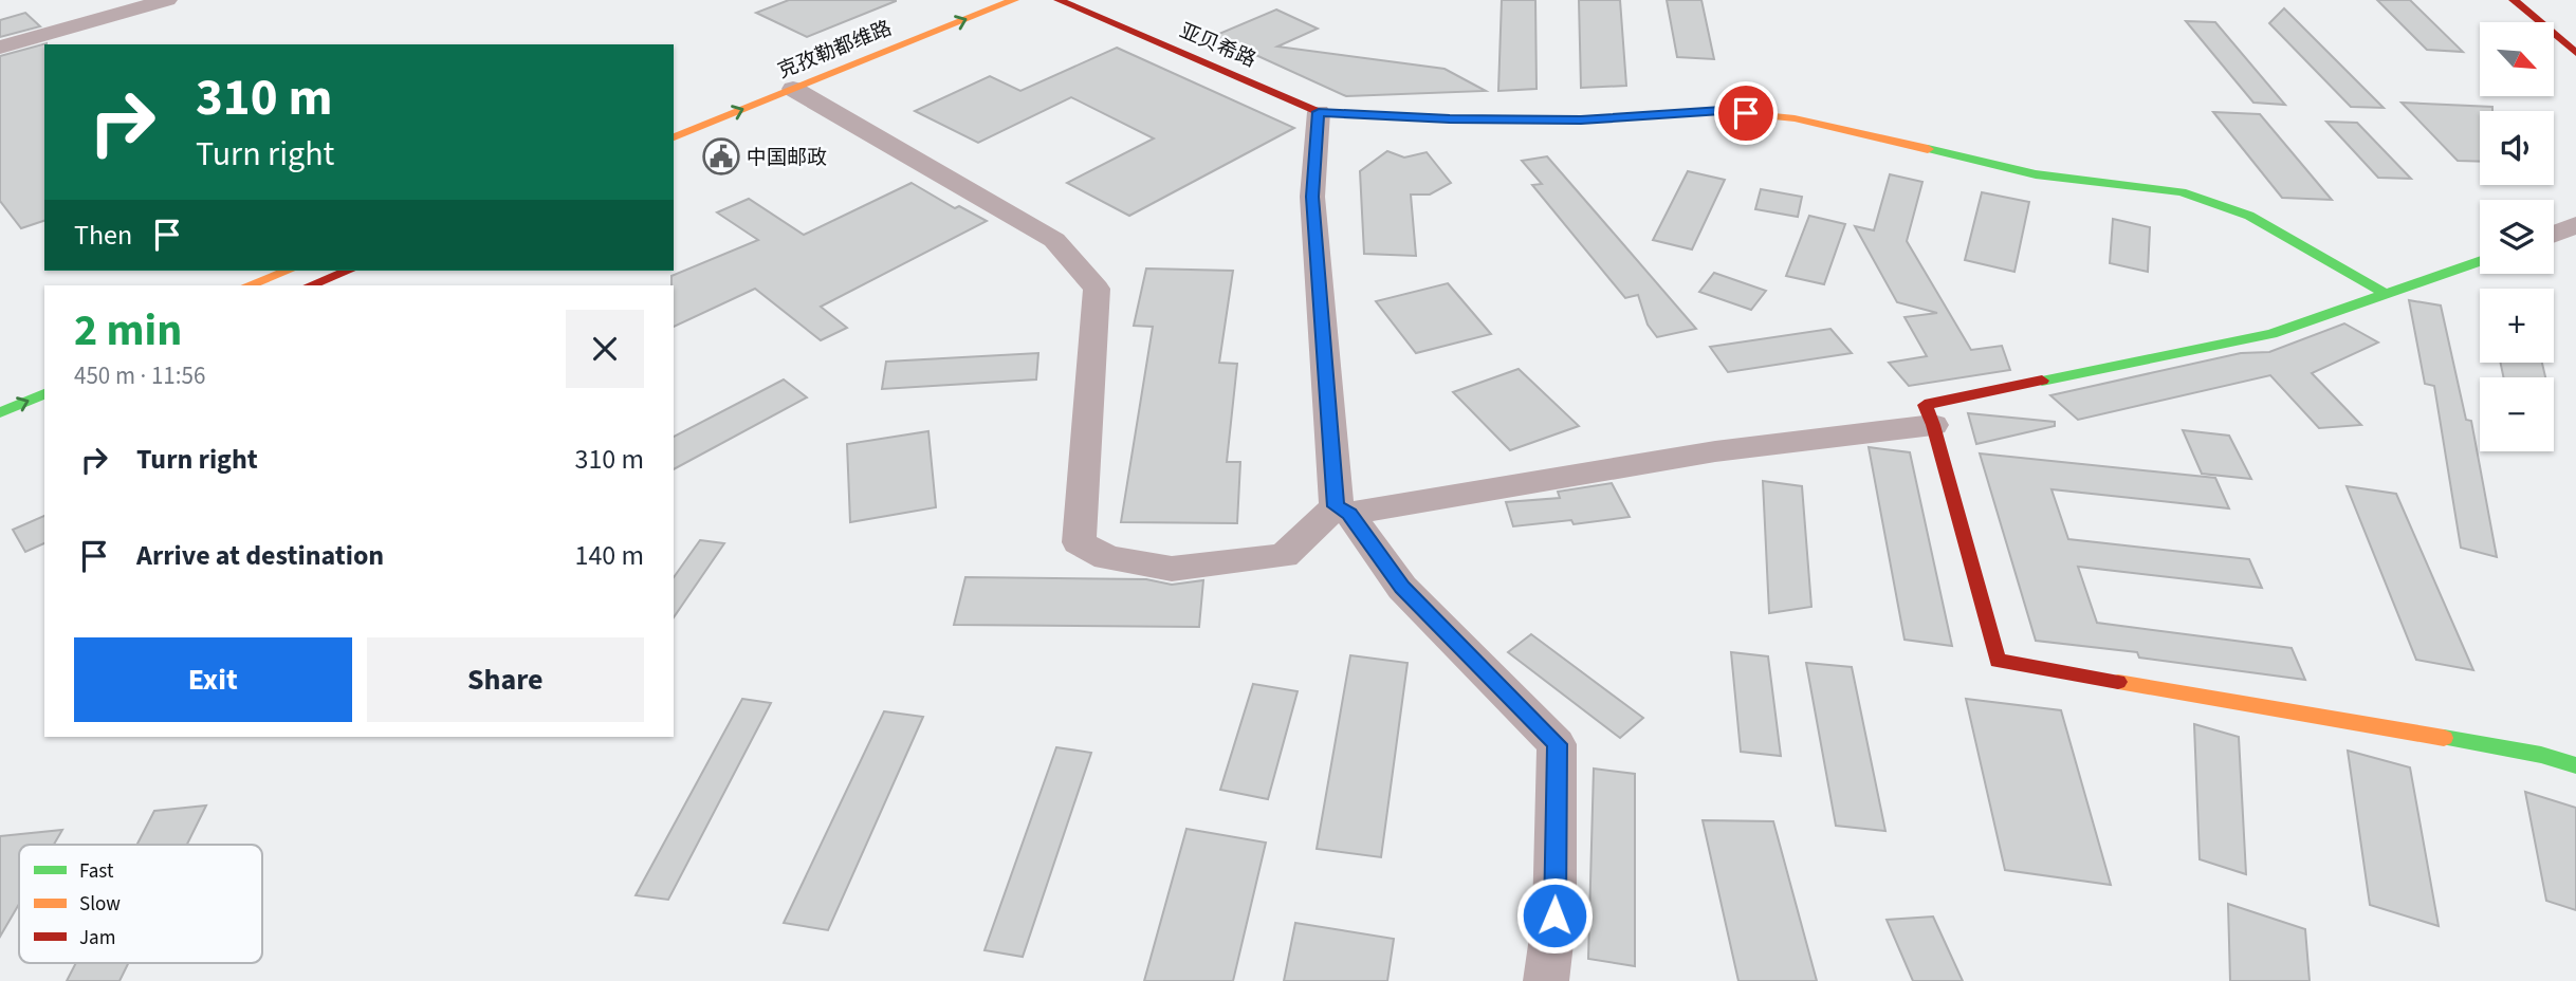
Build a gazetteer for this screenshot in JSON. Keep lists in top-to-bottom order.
{
  "streets": {
    "street": ["亚贝希路", "克孜勒都维路"]
  },
  "one_way": ["克孜勒都维路"],
  "places": {
    "public building": ["中国邮政"]
  },
  "legend": ["Fast", "Slow", "Jam"],
  "north": "bottom right",
  "page": {
    "map_buttons": ["+", "−"],
    "turn": ["310 m", "Turn right"],
    "then": "Then",
    "heading": ["2 min", "450 m · 11:56"],
    "list": [
      {
        "name": "Turn right",
        "value": "310 m"
      },
      {
        "name": "Arrive at destination",
        "value": "140 m"
      }
    ],
    "buttons": ["Exit", "Share"]
  }
}
